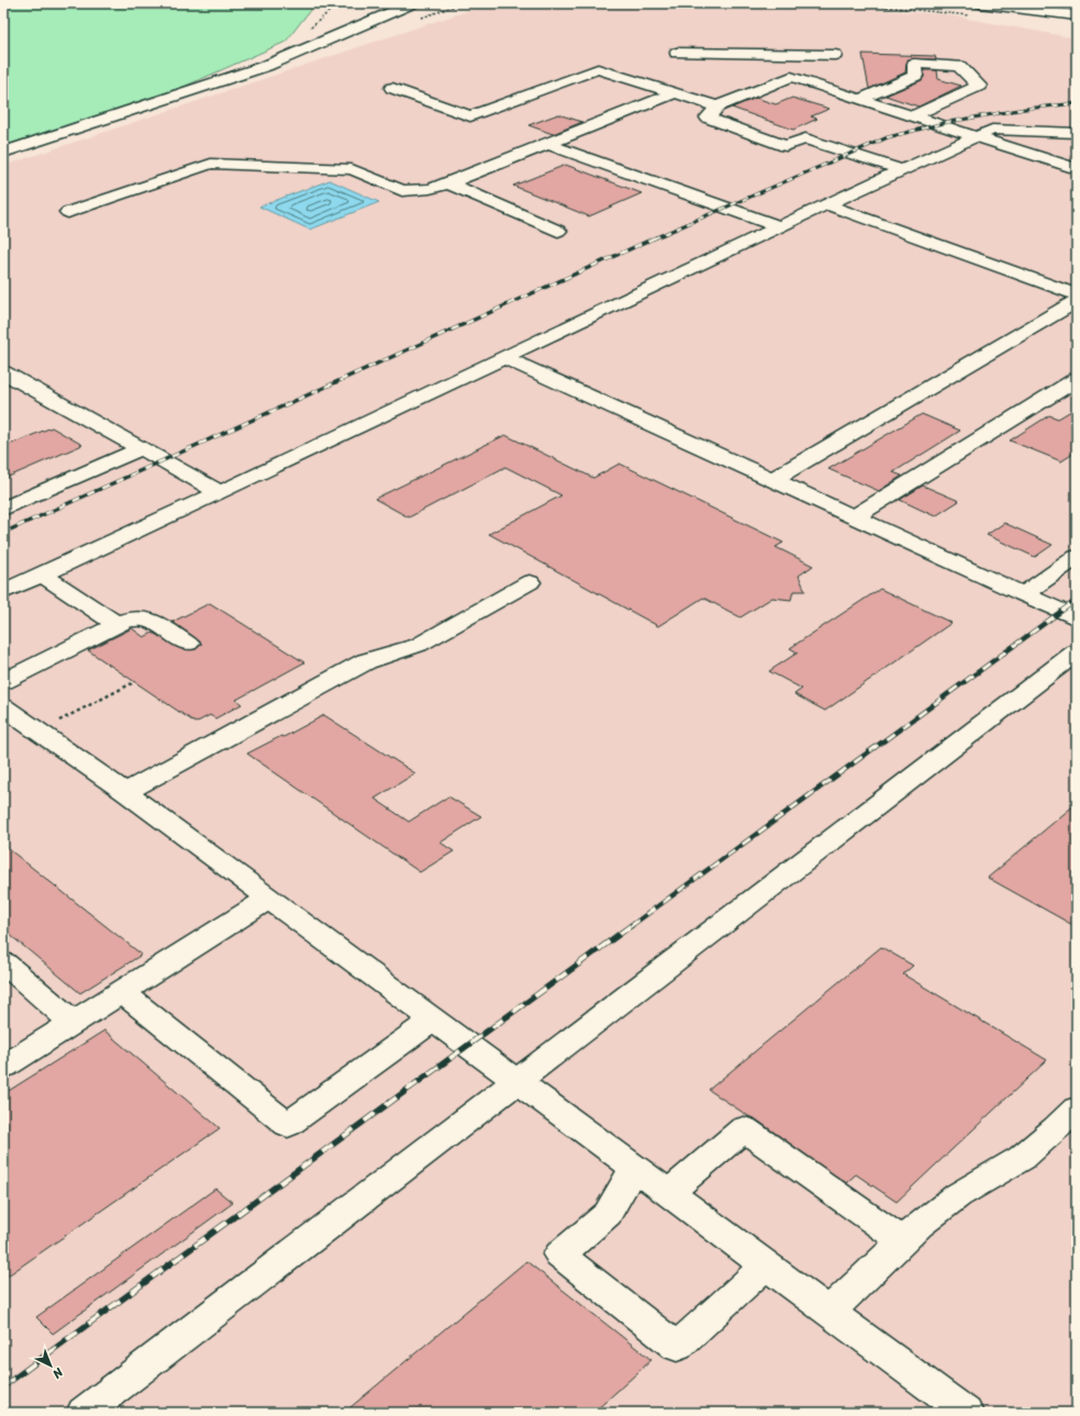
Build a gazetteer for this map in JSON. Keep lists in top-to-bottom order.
{
  "north": "bottom right"
}
